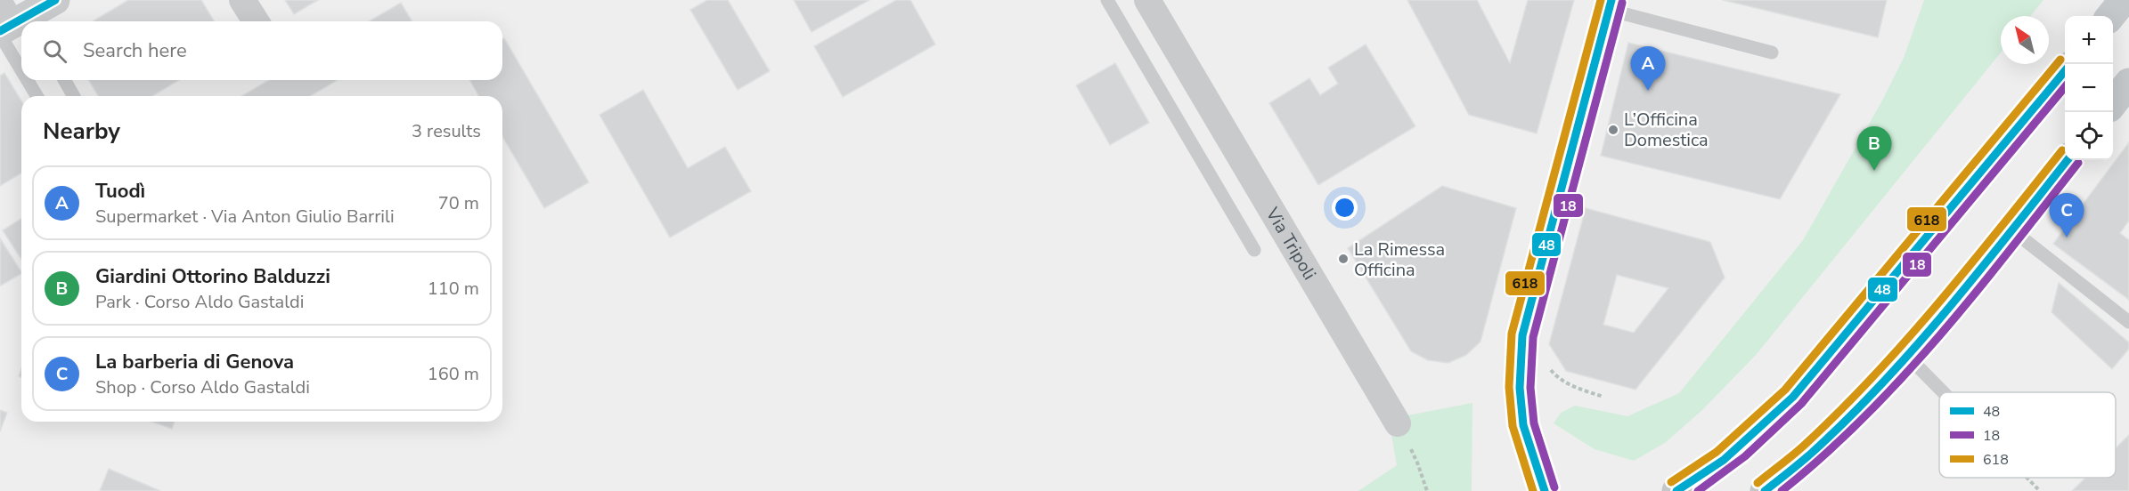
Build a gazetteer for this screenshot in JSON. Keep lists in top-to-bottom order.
{
  "streets": {
    "street": ["Via Tripoli"]
  },
  "places": ["L’Officina Domestica", "La Rimessa Officina"],
  "lines": ["transit line 48", "transit line 618", "transit line 18"],
  "legend": ["48", "18", "618"],
  "north": "top left",
  "page": {
    "map_buttons": ["+", "−"],
    "search": "Search here",
    "pins": ["A", "B", "C"],
    "heading": ["Nearby", "3 results"],
    "list": [
      {
        "mark": "A",
        "name": "Tuodì",
        "note": "Supermarket · Via Anton Giulio Barrili",
        "value": "70 m"
      },
      {
        "mark": "B",
        "name": "Giardini Ottorino Balduzzi",
        "note": "Park · Corso Aldo Gastaldi",
        "value": "110 m"
      },
      {
        "mark": "C",
        "name": "La barberia di Genova",
        "note": "Shop · Corso Aldo Gastaldi",
        "value": "160 m"
      }
    ]
  }
}
